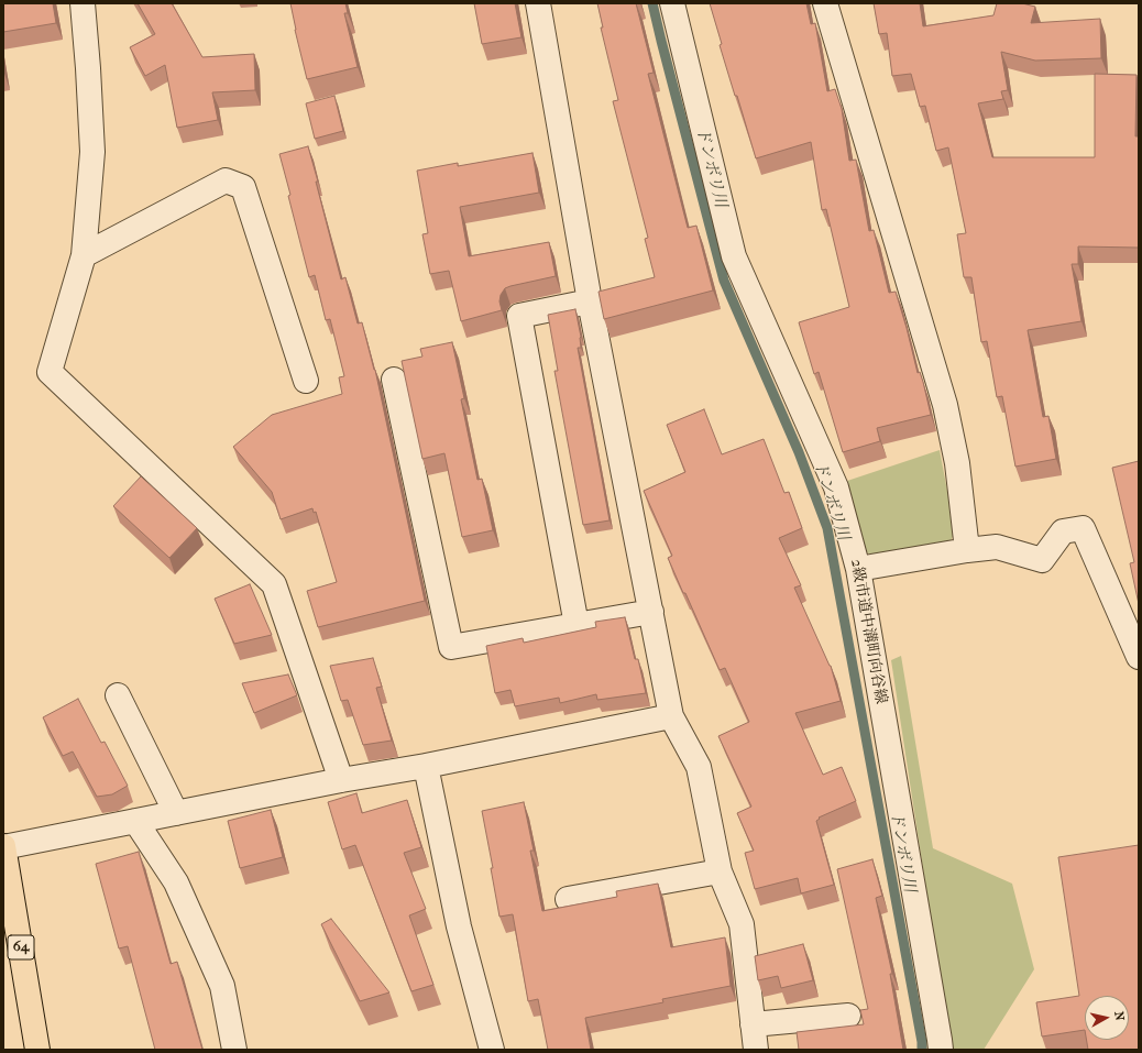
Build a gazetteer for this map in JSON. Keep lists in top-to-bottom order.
{
  "streets": {
    "main road": ["64"],
    "street": ["2級市道中溝町向谷線"]
  },
  "water": ["ドンボリ川"],
  "north": "right"
}
